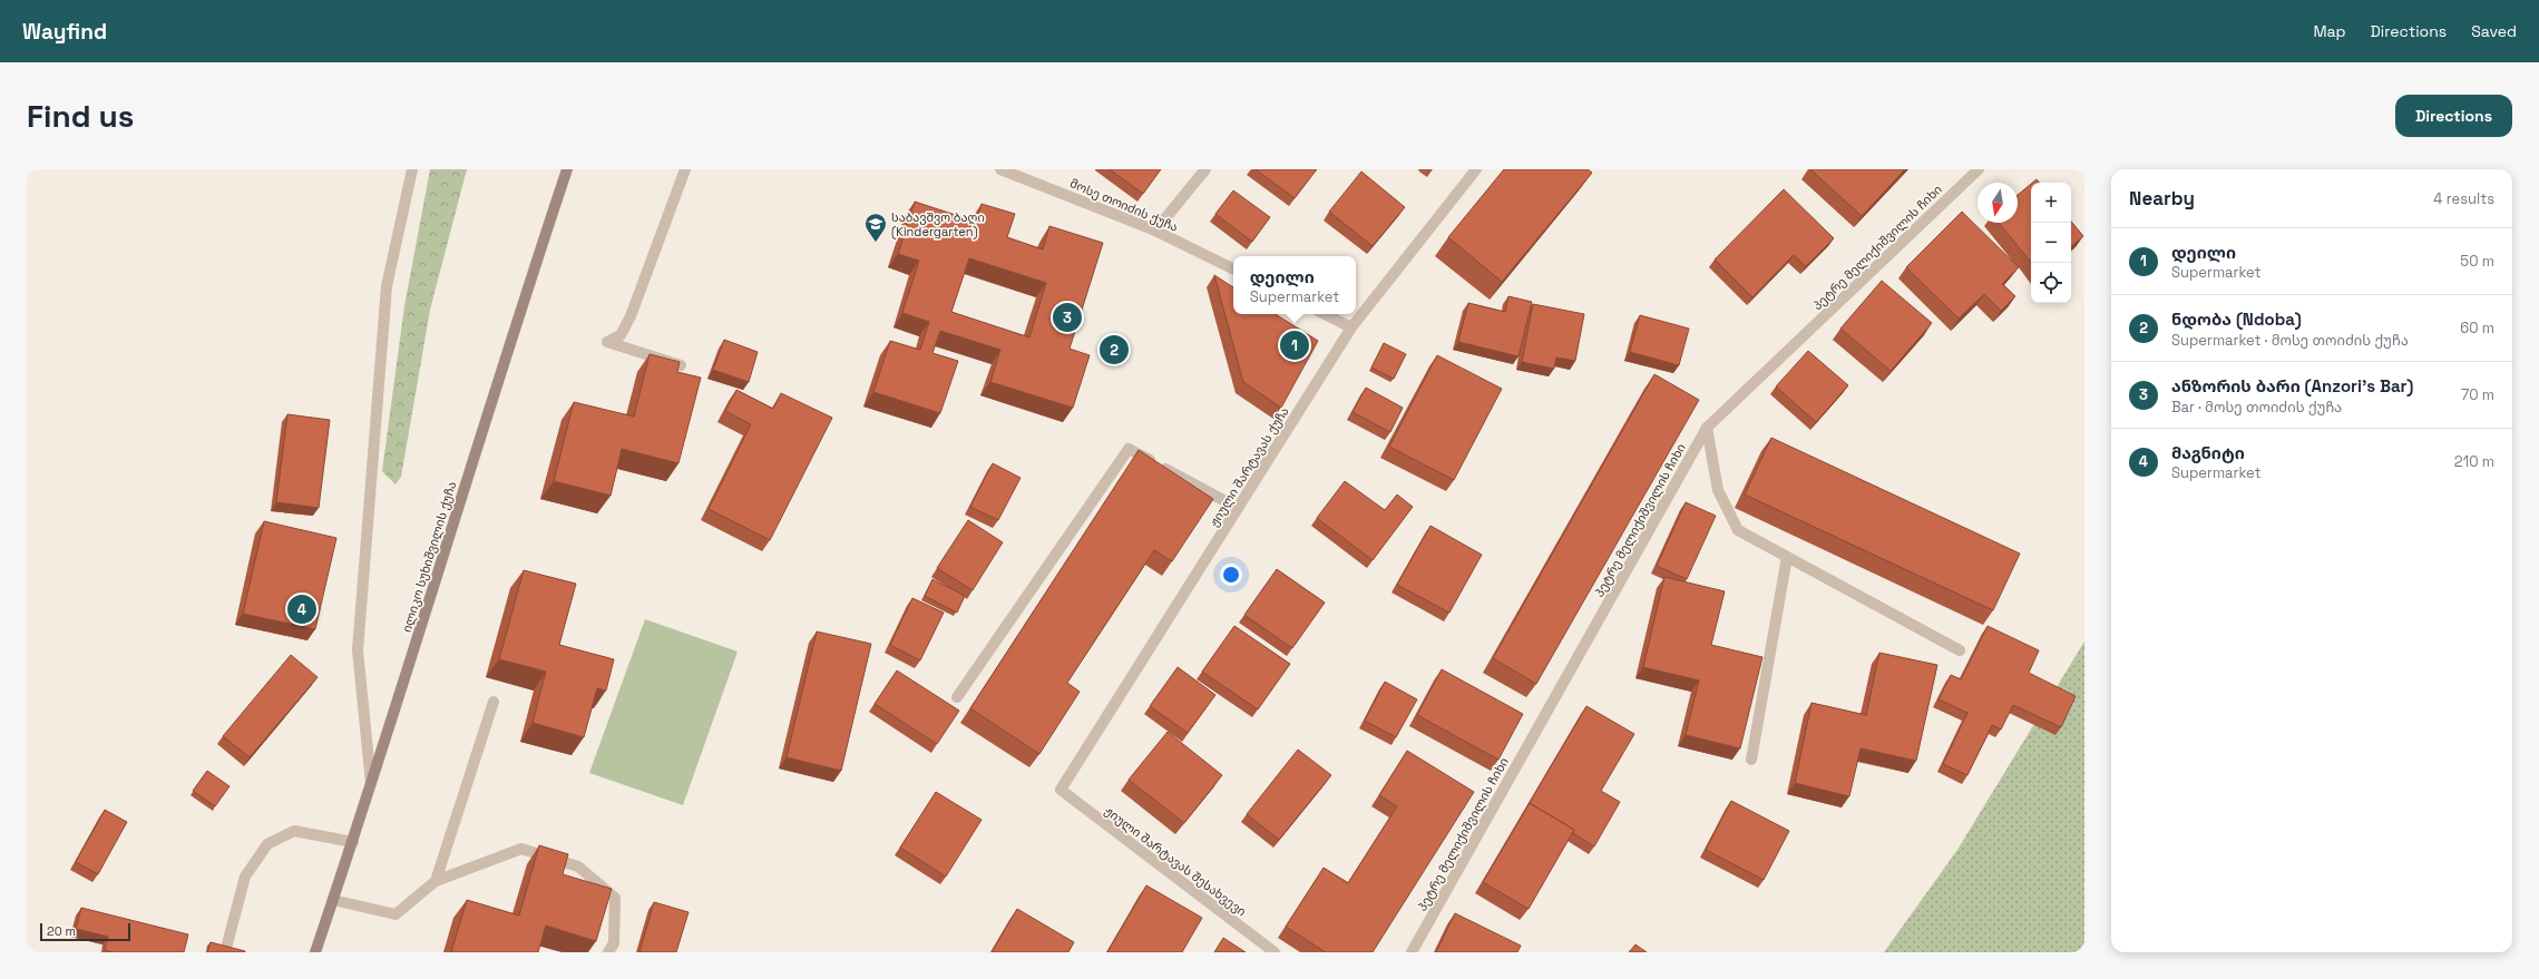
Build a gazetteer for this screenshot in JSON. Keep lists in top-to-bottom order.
{
  "streets": {
    "main road": ["ილიკო სუხიშვილის ქუჩა"],
    "street": [
      "მოსე თოიძის ქუჩა",
      "პეტრე მელიქიშვილის ჩიხი",
      "ჟიული შარტავას ქუჩა",
      "ჟიული შარტავას შესახვევი"
    ]
  },
  "crossings": [
    ["ჟიული შარტავას ქუჩა", "ჟიული შარტავას შესახვევი"]
  ],
  "places": {
    "school or university": ["საბავშვო ბაღი (Kindergarten)"]
  },
  "scale_bar": "20 m",
  "north": "bottom",
  "page": {
    "header": "Wayfind",
    "nav": ["Map", "Directions", "Saved"],
    "buttons": "Directions",
    "title": "Find us",
    "heading": ["Nearby", "4 results"],
    "map_buttons": ["+", "−"],
    "list": [
      {
        "mark": "1",
        "name": "დეილი",
        "note": "Supermarket",
        "value": "50 m"
      },
      {
        "mark": "2",
        "name": "ნდობა (Ndoba)",
        "note": "Supermarket · მოსე თოიძის ქუჩა",
        "value": "60 m"
      },
      {
        "mark": "3",
        "name": "ანზორის ბარი (Anzori's Bar)",
        "note": "Bar · მოსე თოიძის ქუჩა",
        "value": "70 m"
      },
      {
        "mark": "4",
        "name": "მაგნიტი",
        "note": "Supermarket",
        "value": "210 m"
      }
    ],
    "popup": ["დეილი", "Supermarket"],
    "pins": [
      "3",
      "1",
      "2",
      "4"
    ],
    "scale": "20 m"
  }
}
